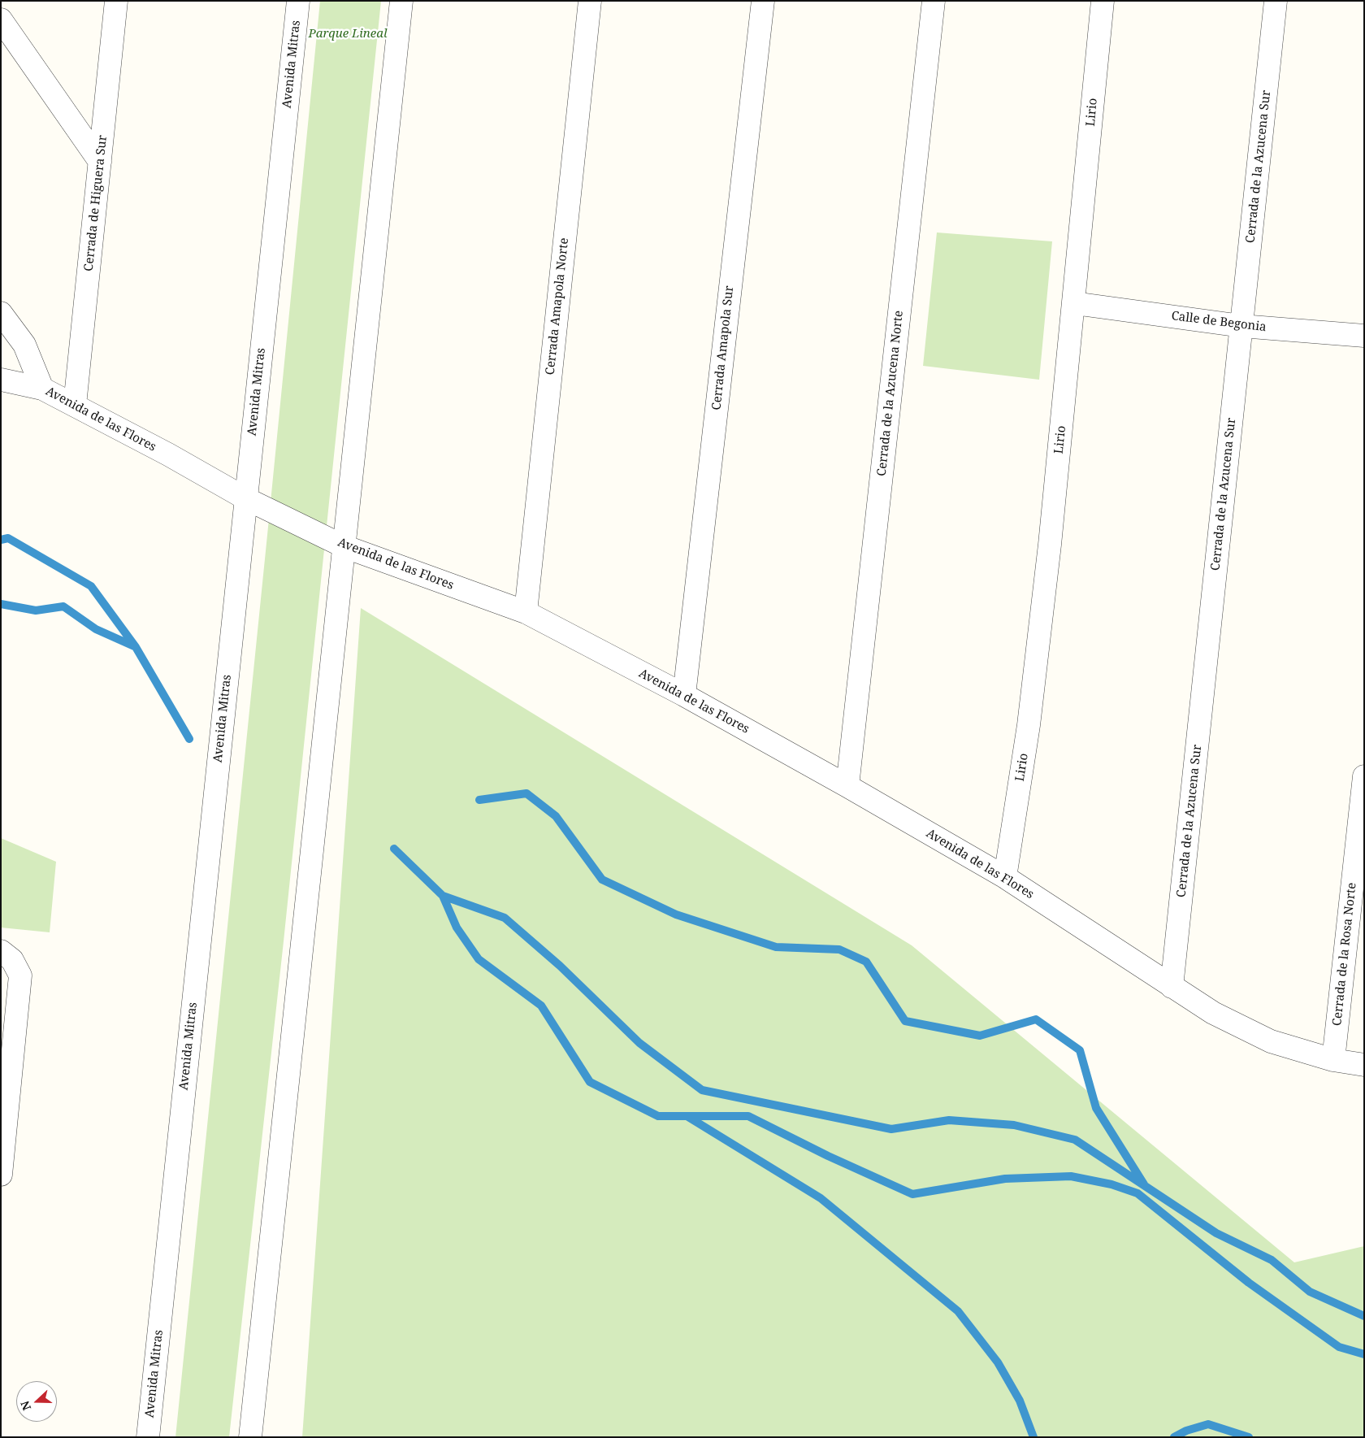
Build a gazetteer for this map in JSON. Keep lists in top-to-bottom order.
{
  "streets": {
    "street": [
      "Avenida Mitras",
      "Lirio",
      "Cerrada de la Azucena Sur",
      "Cerrada de Higuera Sur",
      "Cerrada Amapola Norte",
      "Calle de Begonia",
      "Cerrada Amapola Sur",
      "Cerrada de la Azucena Norte",
      "Avenida de las Flores",
      "Cerrada de la Rosa Norte"
    ]
  },
  "crossings": [
    ["Avenida Mitras", "Avenida de las Flores"],
    ["Lirio", "Calle de Begonia"],
    ["Lirio", "Avenida de las Flores"],
    ["Cerrada de la Azucena Sur", "Calle de Begonia"],
    ["Cerrada de la Azucena Sur", "Avenida de las Flores"],
    ["Cerrada de Higuera Sur", "Avenida de las Flores"],
    ["Cerrada Amapola Norte", "Avenida de las Flores"],
    ["Cerrada Amapola Sur", "Avenida de las Flores"],
    ["Cerrada de la Azucena Norte", "Avenida de las Flores"],
    ["Avenida de las Flores", "Cerrada de la Rosa Norte"]
  ],
  "parks": ["Parque Lineal"],
  "north": "left"
}
